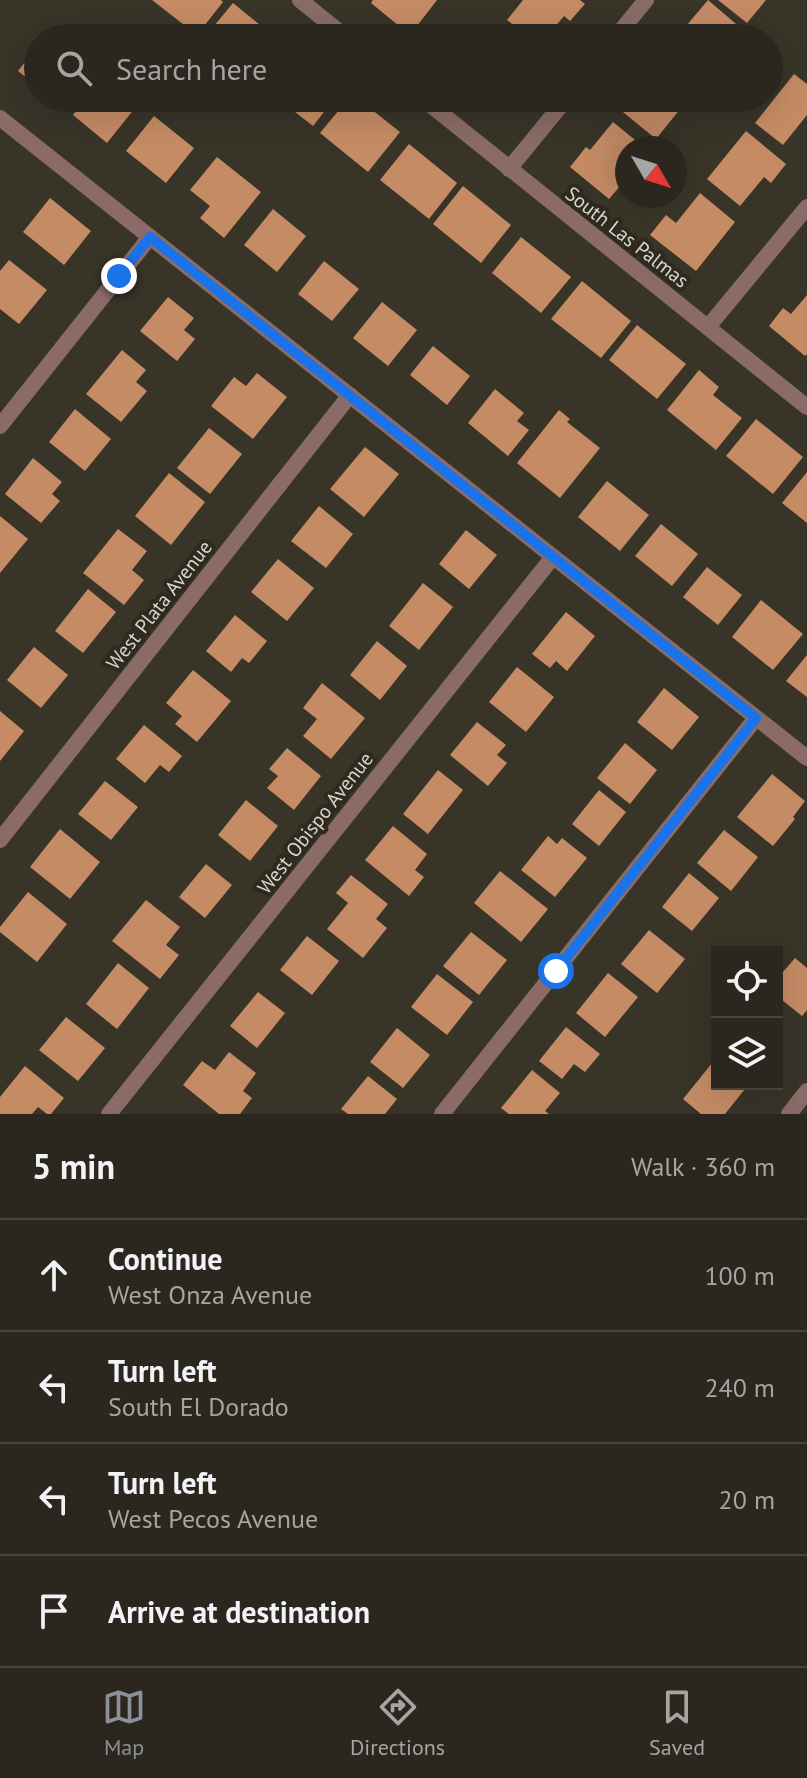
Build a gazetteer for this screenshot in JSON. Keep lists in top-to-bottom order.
{
  "streets": {
    "street": ["South Las Palmas", "West Plata Avenue", "West Obispo Avenue"]
  },
  "north": "bottom right",
  "page": {
    "search": "Search here",
    "heading": ["5 min", "Walk · 360 m"],
    "list": [
      ["Continue", "West Onza Avenue", "100 m"],
      ["Turn left", "South El Dorado", "240 m"],
      ["Turn left", "West Pecos Avenue", "20 m"],
      "Arrive at destination"
    ],
    "nav": ["Map", "Directions", "Saved"]
  }
}
